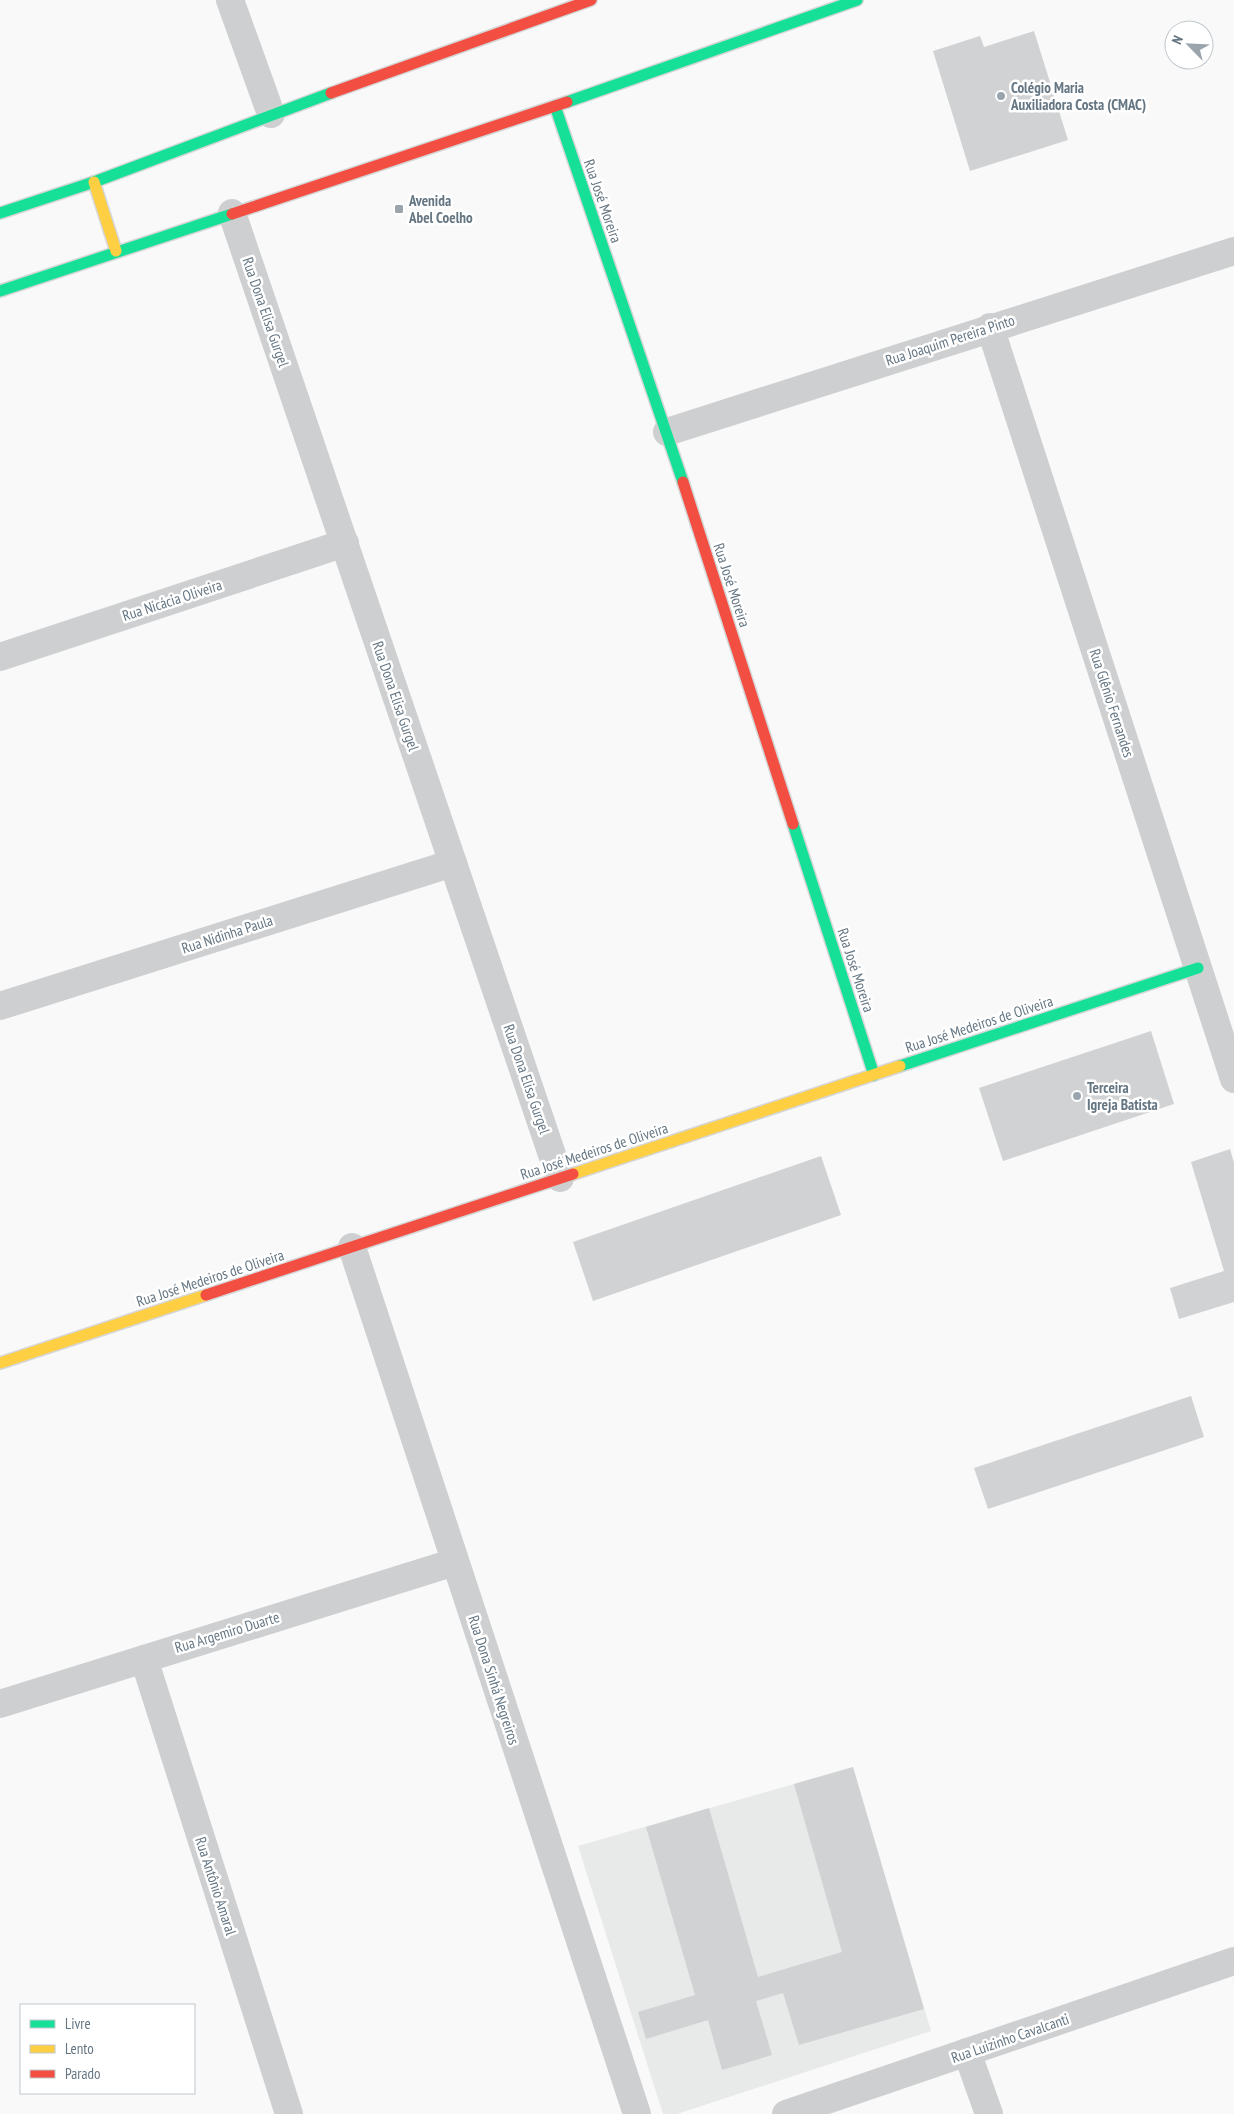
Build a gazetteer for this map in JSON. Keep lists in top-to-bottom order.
{
  "streets": {
    "street": [
      "Rua José Moreira",
      "Rua Dona Elisa Gurgel",
      "Rua Joaquim Pereira Pinto",
      "Rua Nicácia Oliveira",
      "Rua Glênio Fernandes",
      "Rua Nidinha Paula",
      "Rua José Medeiros de Oliveira",
      "Rua Argemiro Duarte",
      "Rua Dona Sinhá Negreiros",
      "Rua Antônio Amaral",
      "Rua Luizinho Cavalcanti"
    ]
  },
  "crossings": [
    ["Rua José Moreira", "Rua Joaquim Pereira Pinto"],
    ["Rua José Moreira", "Rua José Medeiros de Oliveira"],
    ["Rua Dona Elisa Gurgel", "Rua Nicácia Oliveira"],
    ["Rua Dona Elisa Gurgel", "Rua Nidinha Paula"],
    ["Rua Dona Elisa Gurgel", "Rua José Medeiros de Oliveira"],
    ["Rua Joaquim Pereira Pinto", "Rua Glênio Fernandes"],
    ["Rua Glênio Fernandes", "Rua José Medeiros de Oliveira"],
    ["Rua José Medeiros de Oliveira", "Rua Dona Sinhá Negreiros"],
    ["Rua Argemiro Duarte", "Rua Dona Sinhá Negreiros"],
    ["Rua Argemiro Duarte", "Rua Antônio Amaral"]
  ],
  "places": {
    "other": ["Colégio Maria Auxiliadora Costa (CMAC)", "Terceira Igreja Batista"],
    "transit": ["Avenida Abel Coelho"]
  },
  "legend": ["Livre", "Lento", "Parado"],
  "north": "top left"
}
